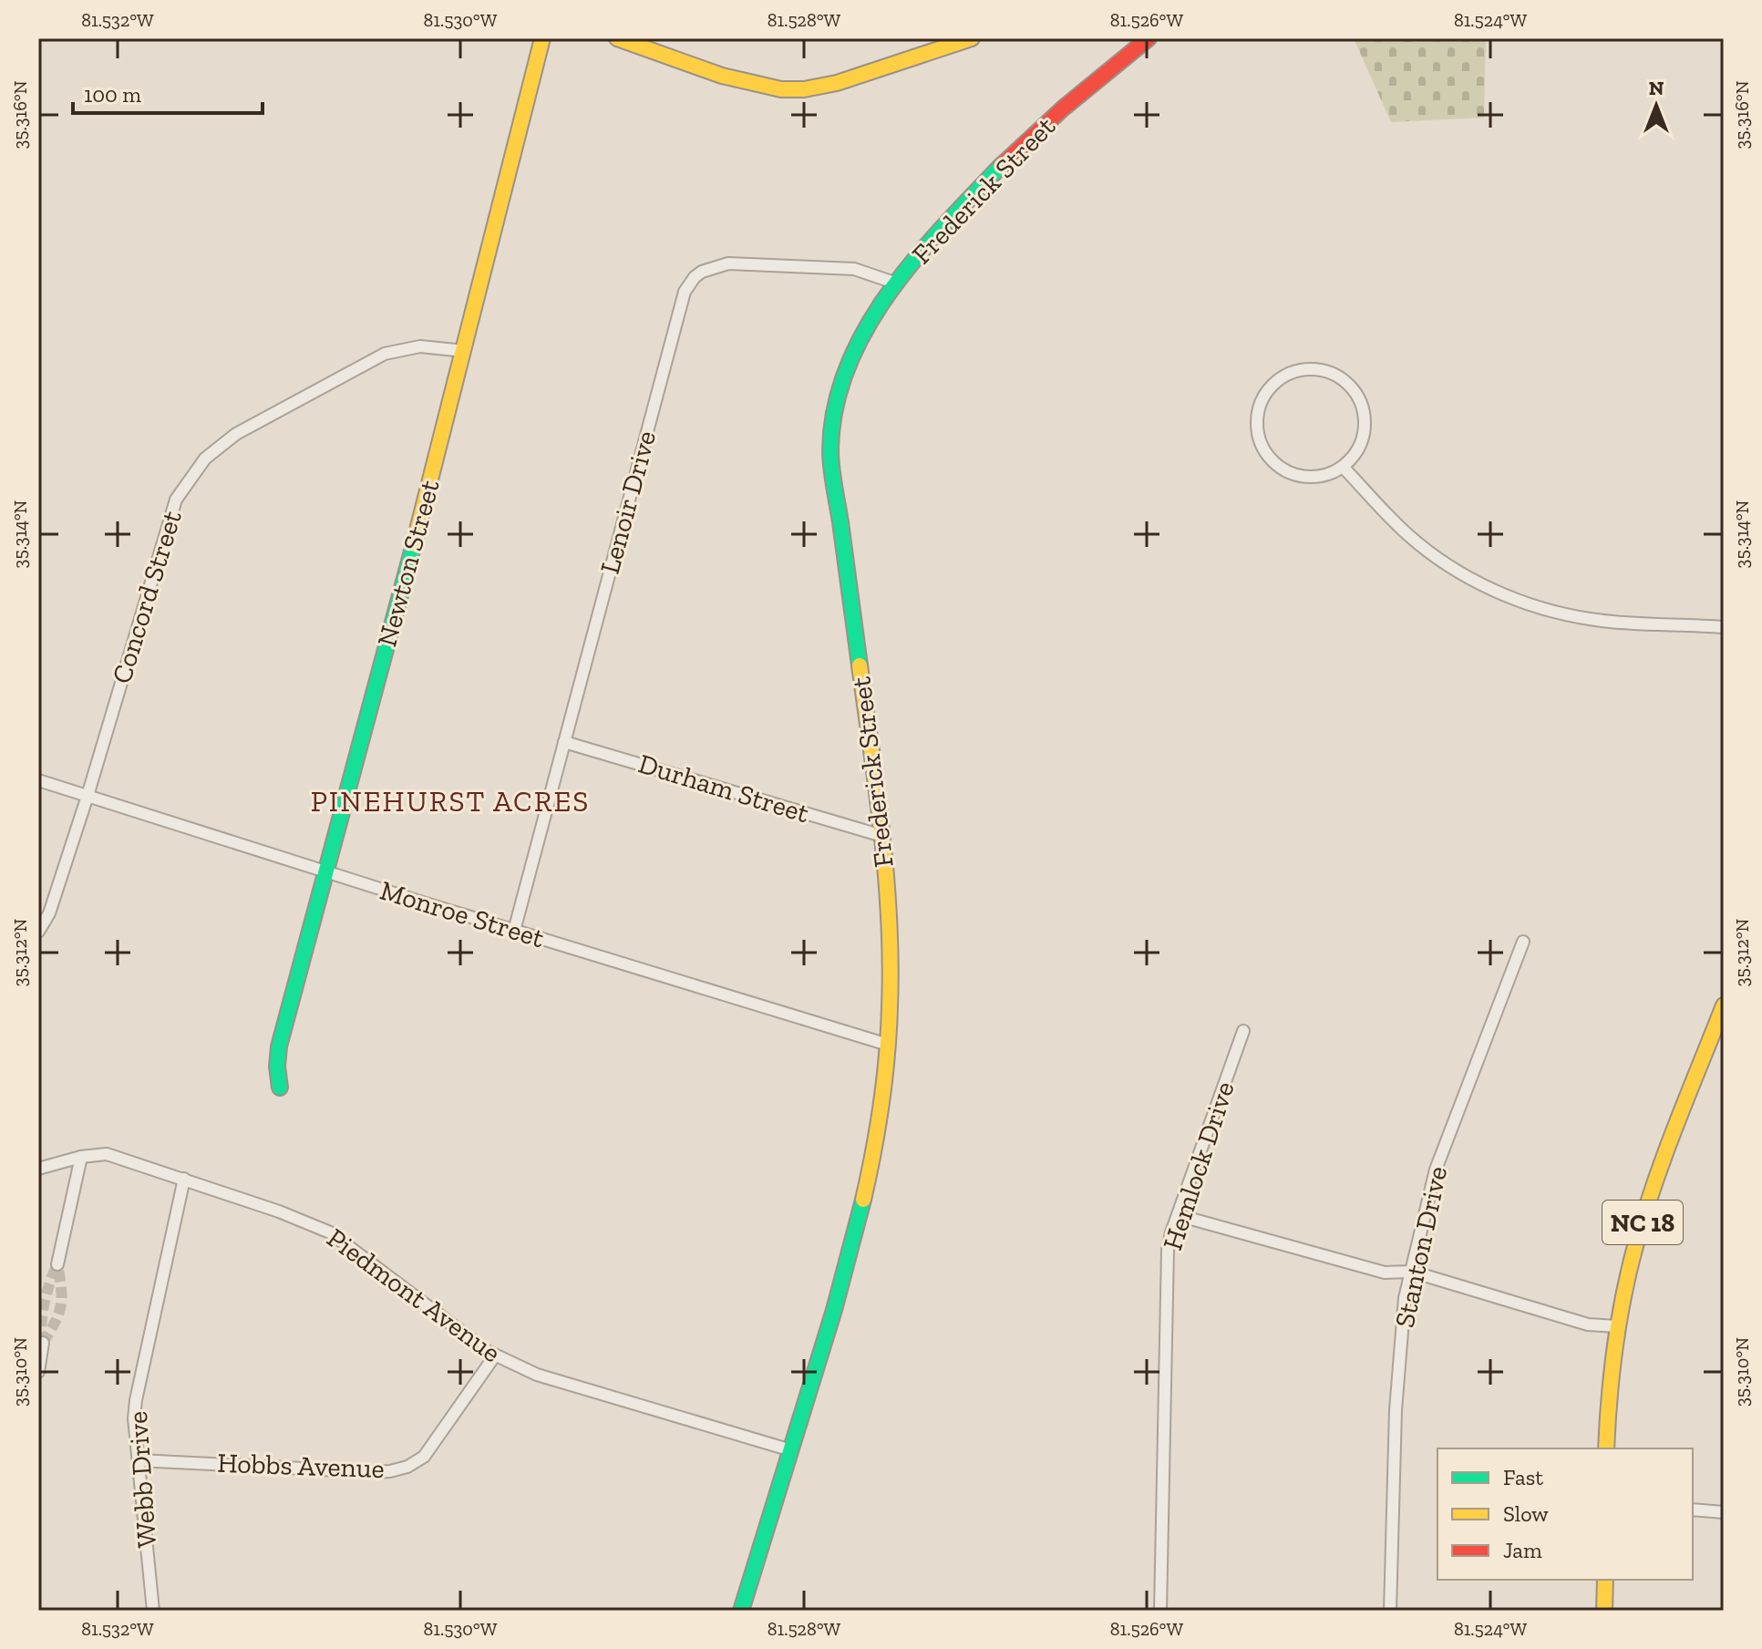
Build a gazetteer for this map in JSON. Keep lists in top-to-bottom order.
{
  "streets": {
    "street": [
      "Frederick Street",
      "Lenoir Drive",
      "Newton Street",
      "Concord Street",
      "Durham Street",
      "Monroe Street",
      "Hemlock Drive",
      "NC 18",
      "Stanton Drive",
      "Piedmont Avenue",
      "Hobbs Avenue",
      "Webb Drive"
    ]
  },
  "crossings": [
    ["Frederick Street", "Lenoir Drive"],
    ["Frederick Street", "Durham Street"],
    ["Frederick Street", "Monroe Street"],
    ["Frederick Street", "Piedmont Avenue"],
    ["Lenoir Drive", "Durham Street"],
    ["Lenoir Drive", "Monroe Street"],
    ["Newton Street", "Concord Street"],
    ["Newton Street", "Monroe Street"],
    ["Concord Street", "Monroe Street"],
    ["Piedmont Avenue", "Hobbs Avenue"],
    ["Piedmont Avenue", "Webb Drive"],
    ["Hobbs Avenue", "Webb Drive"]
  ],
  "districts": ["PINEHURST ACRES"],
  "legend": ["Fast", "Slow", "Jam"],
  "scale_bar": "100 m",
  "north": "top",
  "coordinates": [
    "81.532°W",
    "81.530°W",
    "81.528°W",
    "81.526°W",
    "81.524°W",
    "35.316°N",
    "35.314°N",
    "35.312°N",
    "35.310°N"
  ]
}
